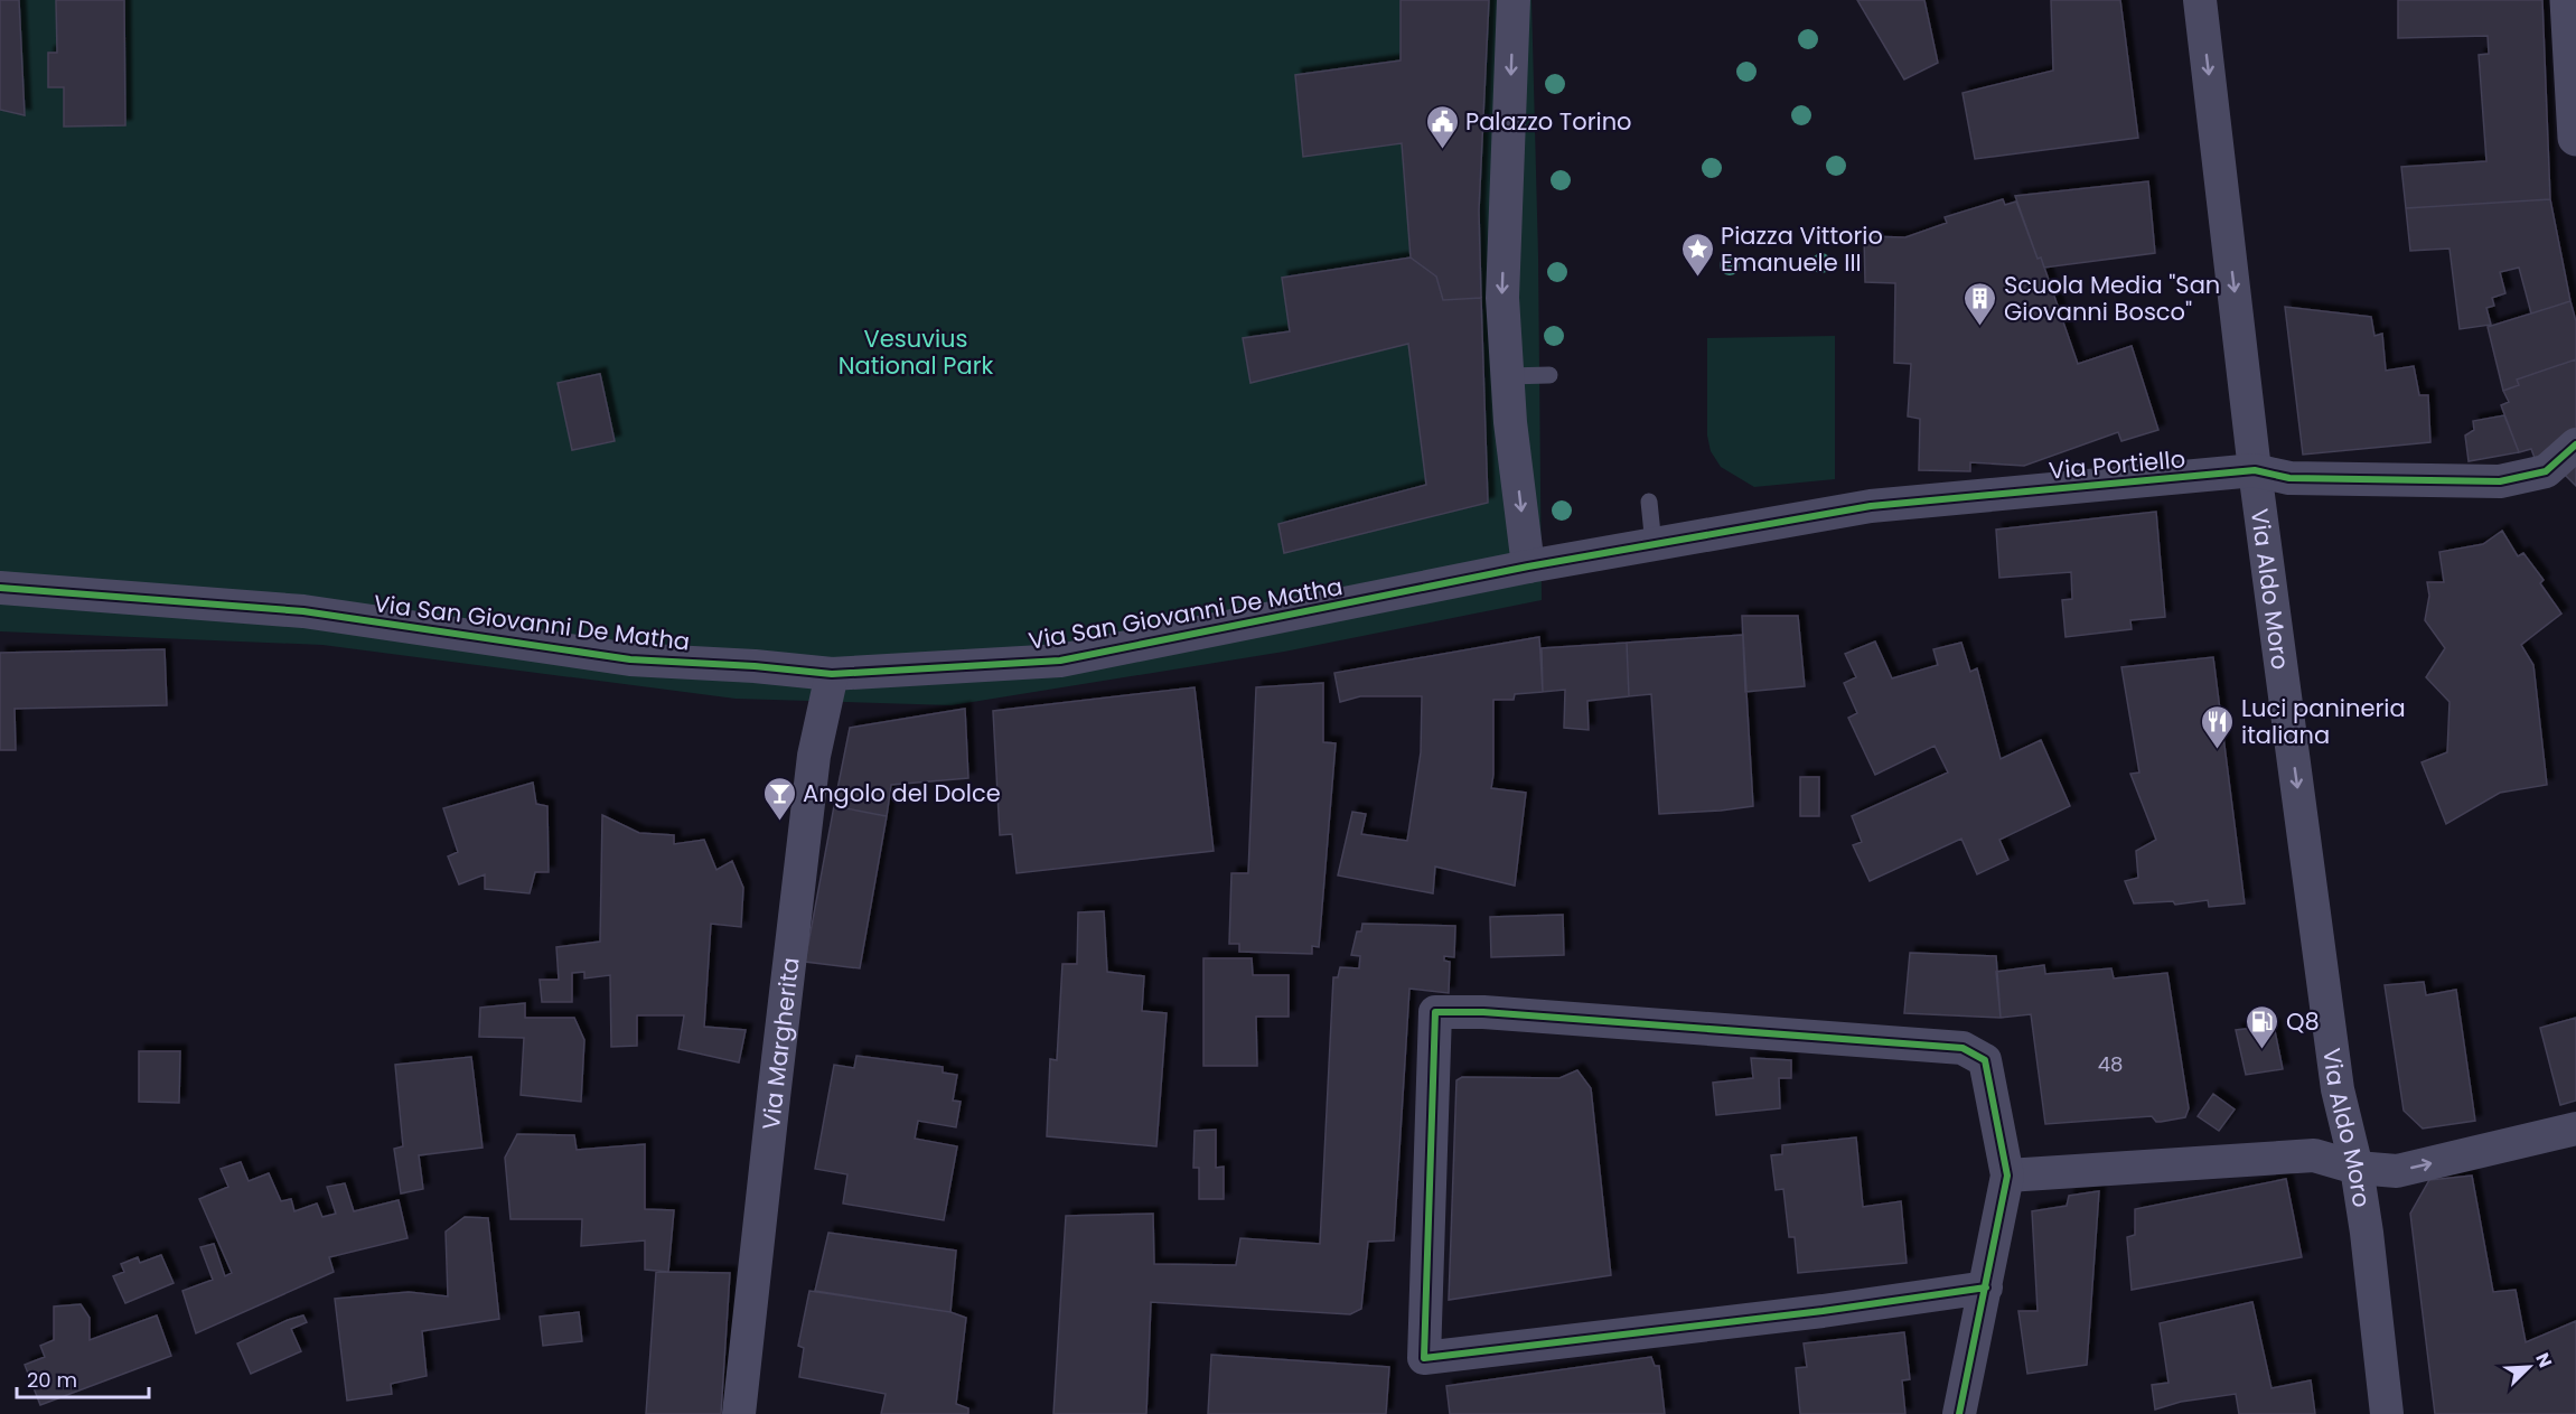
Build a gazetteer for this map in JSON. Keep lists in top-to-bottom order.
{
  "streets": {
    "street": [
      "Via Portiello",
      "Via Aldo Moro",
      "Via San Giovanni De Matha",
      "Via Margherita"
    ]
  },
  "crossings": [
    ["Via Portiello", "Via Aldo Moro"],
    ["Via Portiello", "Via San Giovanni De Matha"],
    ["Via San Giovanni De Matha", "Via Margherita"]
  ],
  "one_way": ["Via Aldo Moro"],
  "parks": ["Vesuvius National Park"],
  "places": {
    "public building": ["Palazzo Torino"],
    "place": ["Piazza Vittorio Emanuele III"],
    "building": ["Scuola Media \"San Giovanni Bosco\""],
    "restaurant": ["Luci panineria italiana"],
    "bar": ["Angolo del Dolce"],
    "fuel station": ["Q8"]
  },
  "house_numbers": ["48"],
  "scale_bar": "20 m",
  "north": "top right"
}
